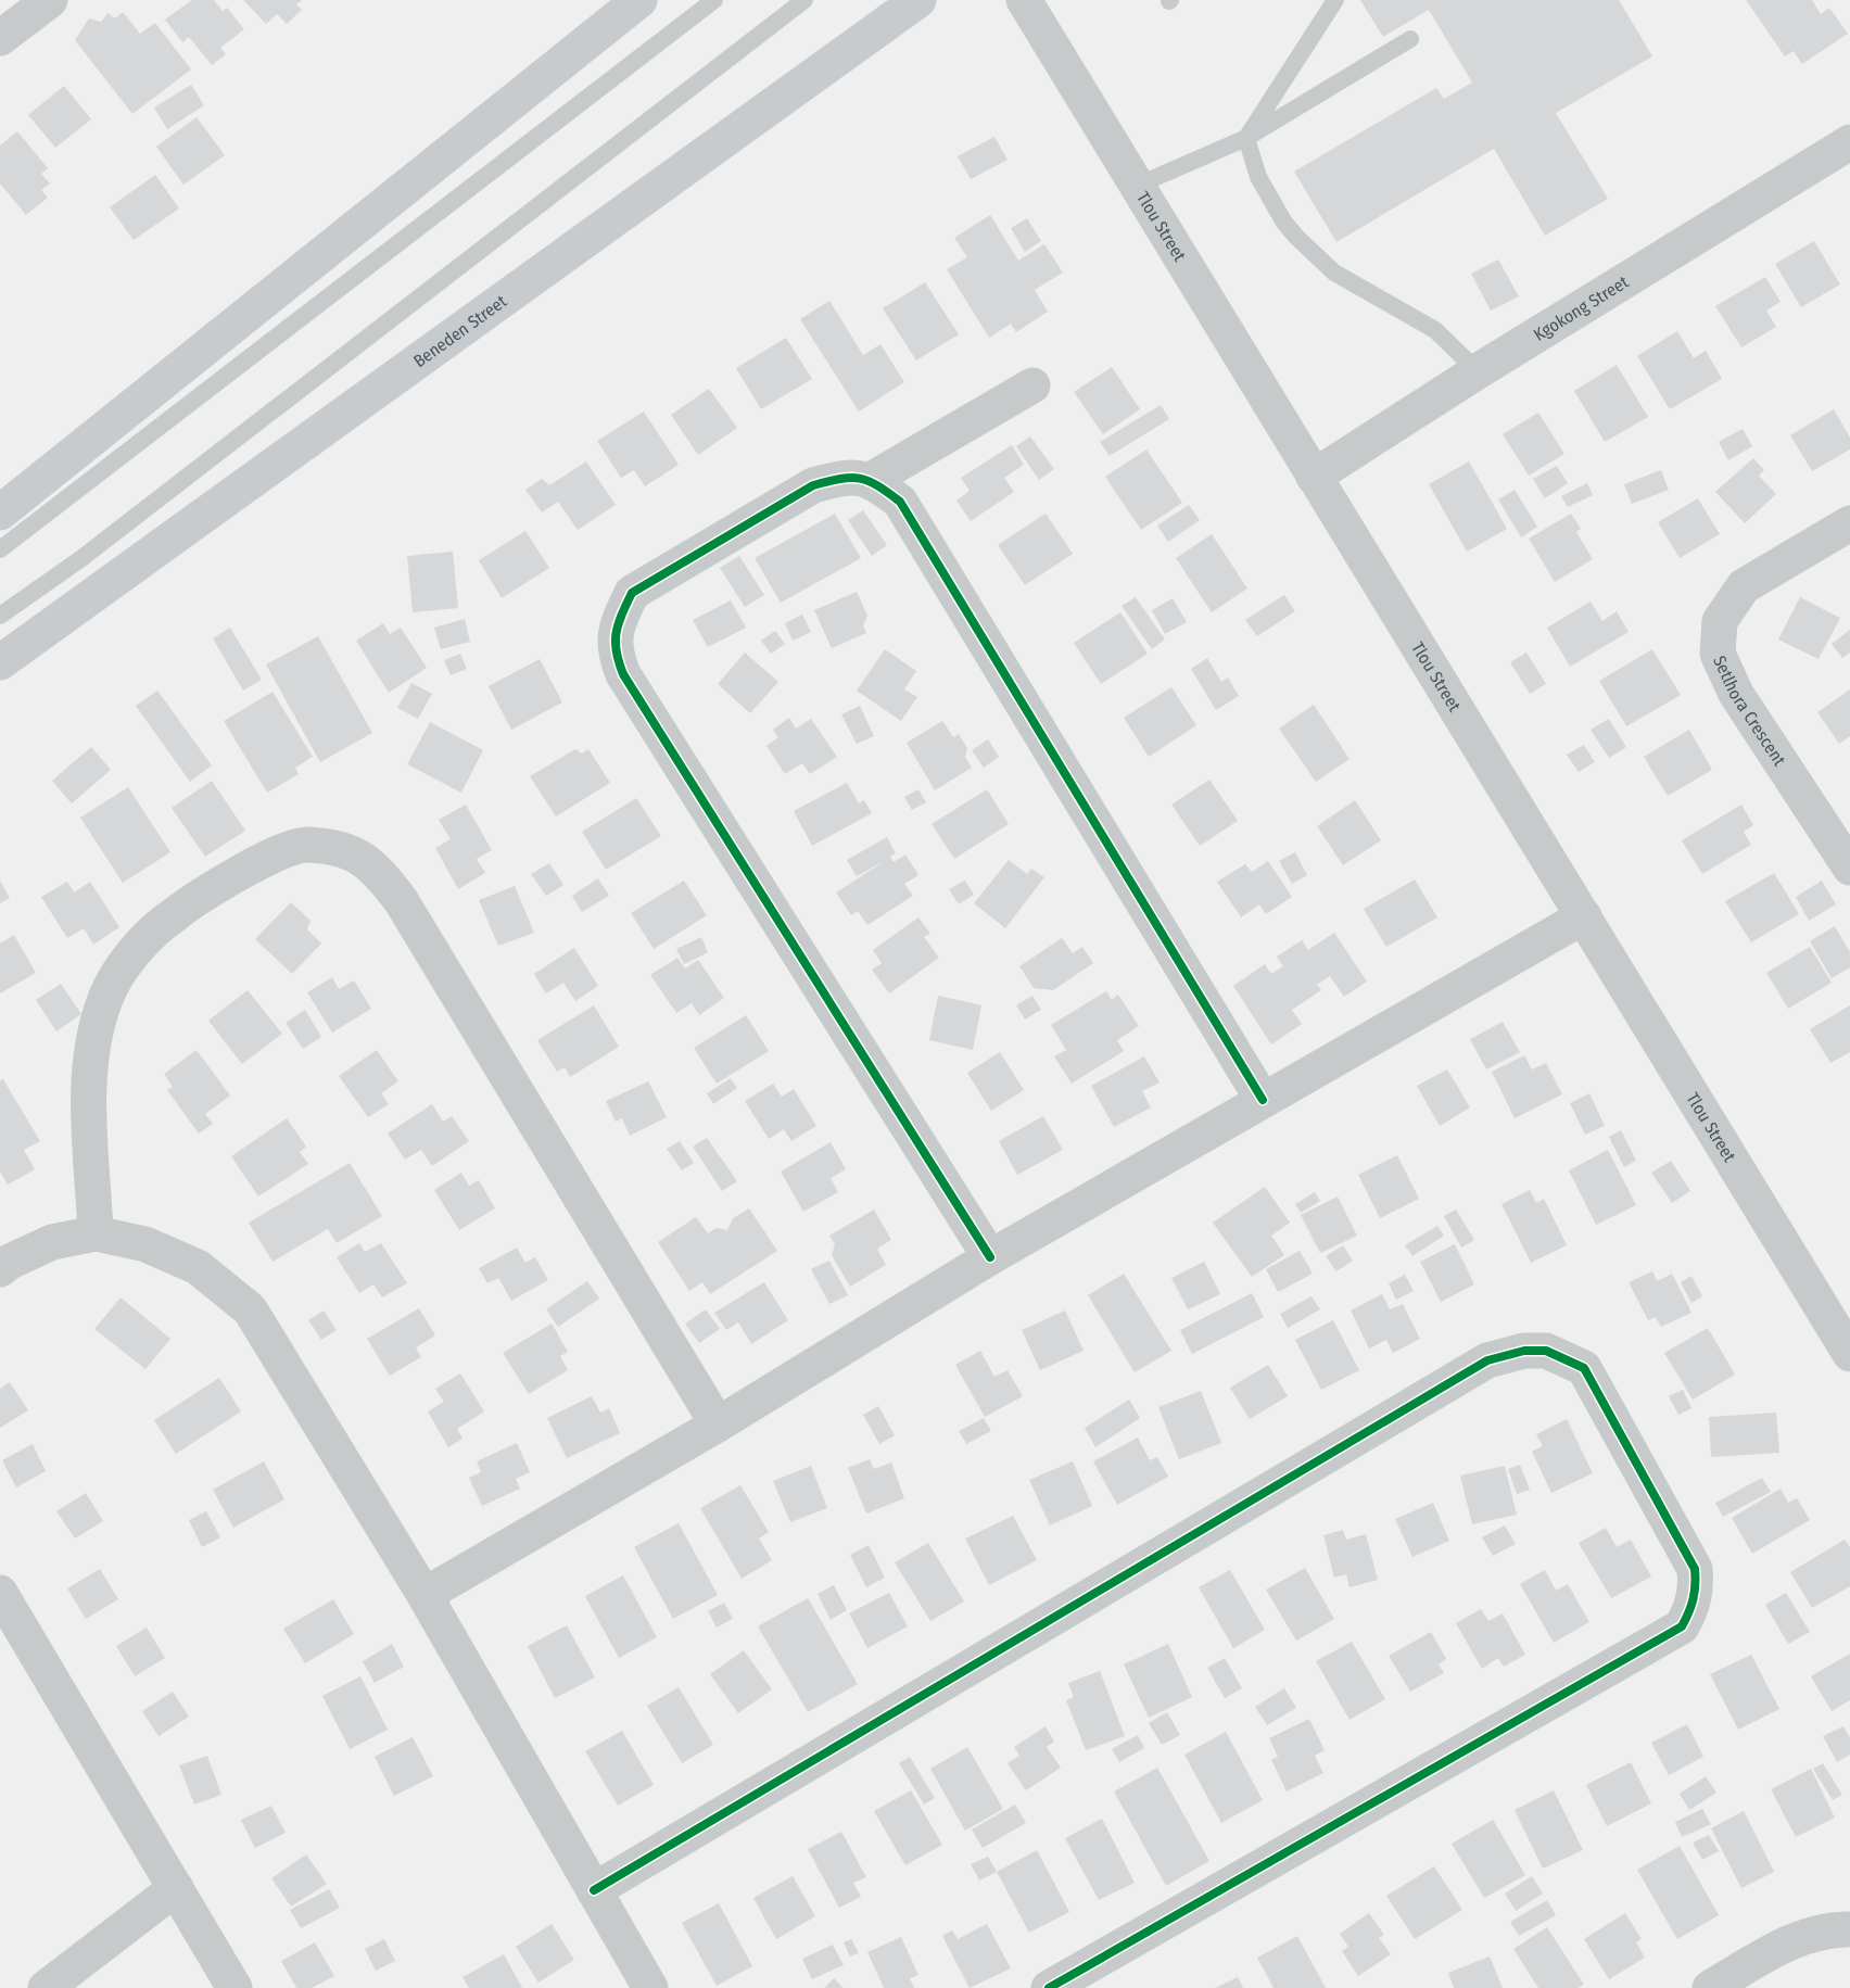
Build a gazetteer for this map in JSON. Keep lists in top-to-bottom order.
{
  "streets": {
    "main road": ["Beneden Street"],
    "street": ["Tlou Street", "Kgokong Street", "Setlhora Crescent"]
  },
  "crossings": [
    ["Tlou Street", "Kgokong Street"]
  ]
}
